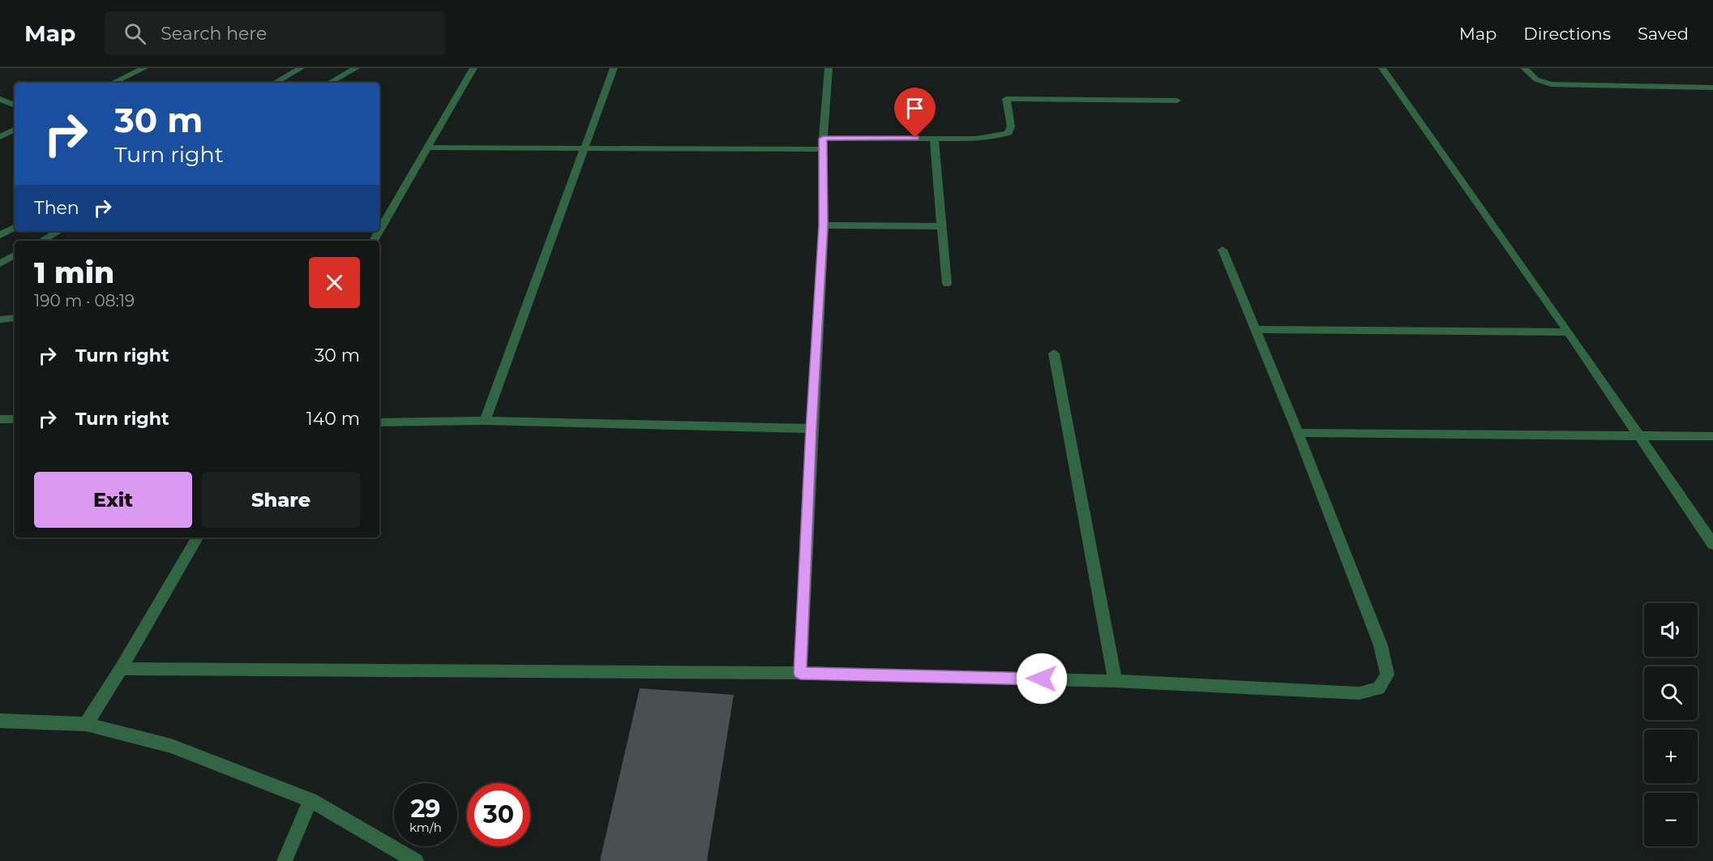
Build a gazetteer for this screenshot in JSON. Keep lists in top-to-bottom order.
{
  "page": {
    "header": "Map",
    "search": "Search here",
    "nav": ["Map", "Directions", "Saved"],
    "turn": ["30 m", "Turn right"],
    "then": "Then",
    "heading": ["1 min", "190 m · 08:19"],
    "list": [
      {
        "name": "Turn right",
        "value": "30 m"
      },
      {
        "name": "Turn right",
        "value": "140 m"
      }
    ],
    "buttons": ["Exit", "Share"],
    "map_buttons": ["+", "−"],
    "speed": "29 km/h",
    "limit": "30"
  }
}
